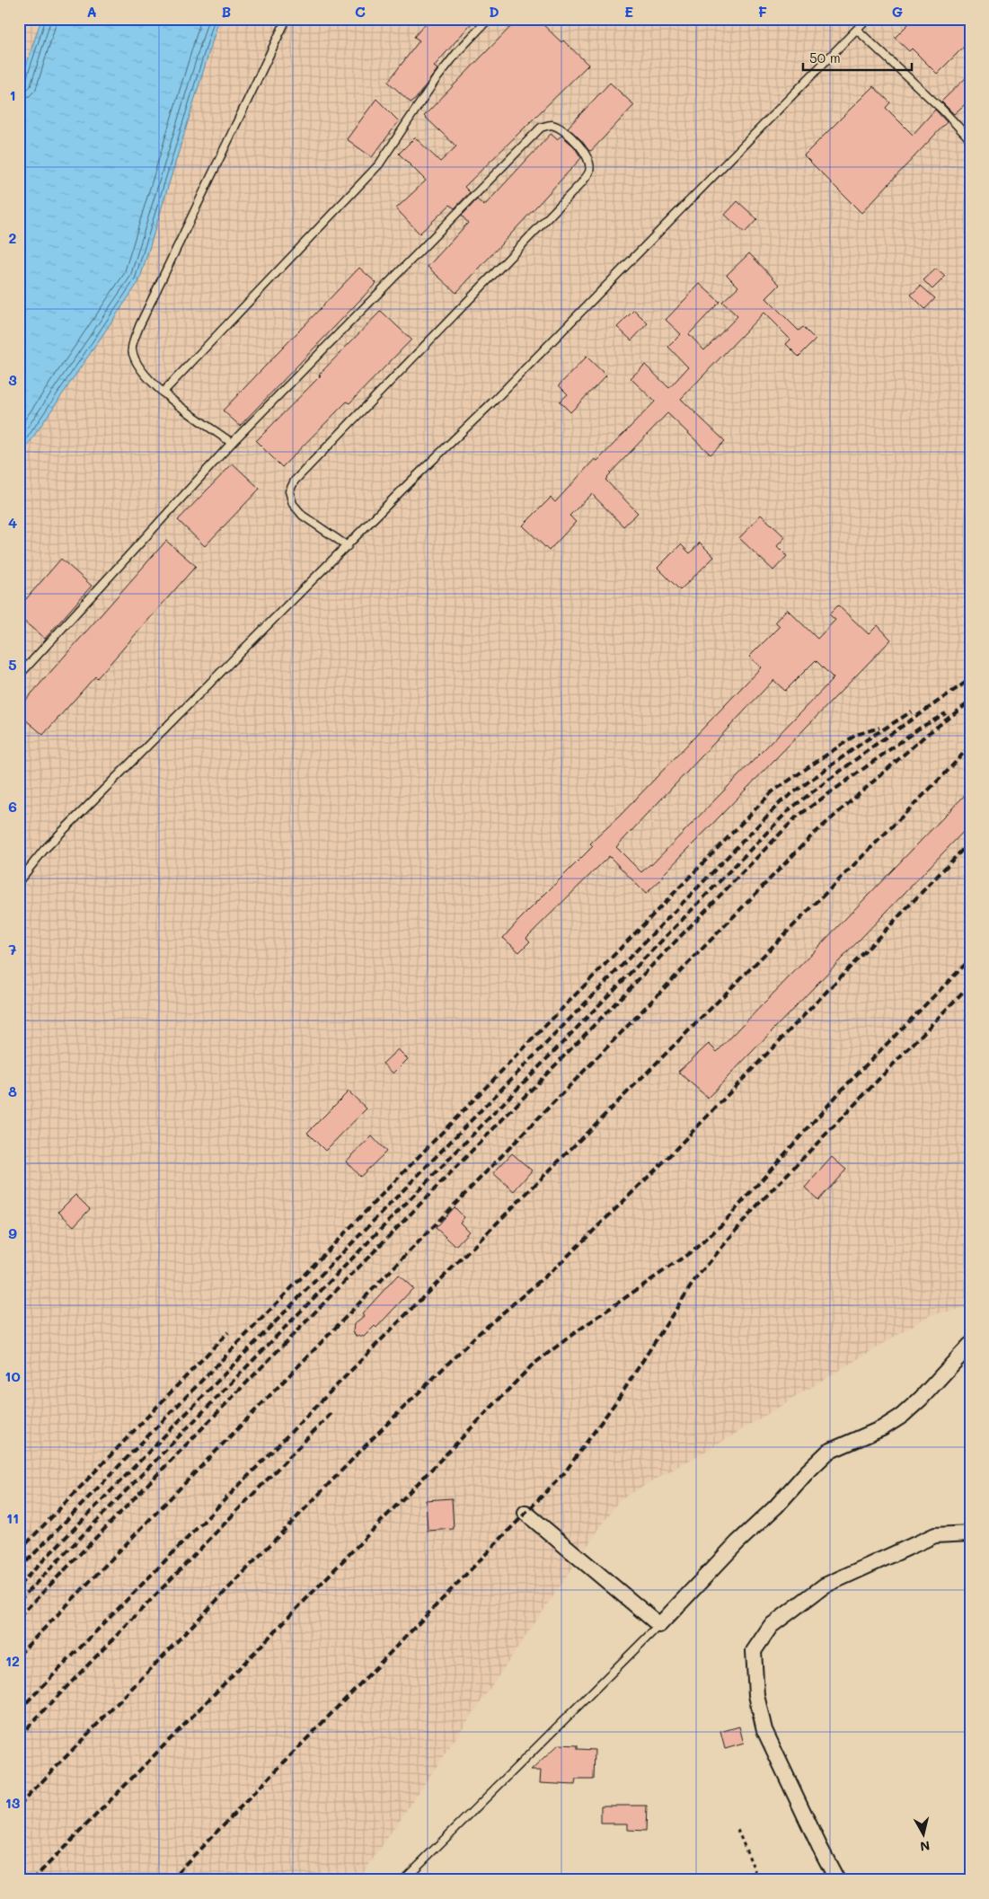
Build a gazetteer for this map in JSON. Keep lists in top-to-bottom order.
{
  "scale_bar": "50 m",
  "north": "bottom",
  "grid": {
    "columns": [
      "A",
      "B",
      "C",
      "D",
      "E",
      "F",
      "G"
    ],
    "rows": [
      "1",
      "2",
      "3",
      "4",
      "5",
      "6",
      "7",
      "8",
      "9",
      "10",
      "11",
      "12",
      "13"
    ]
  }
}
